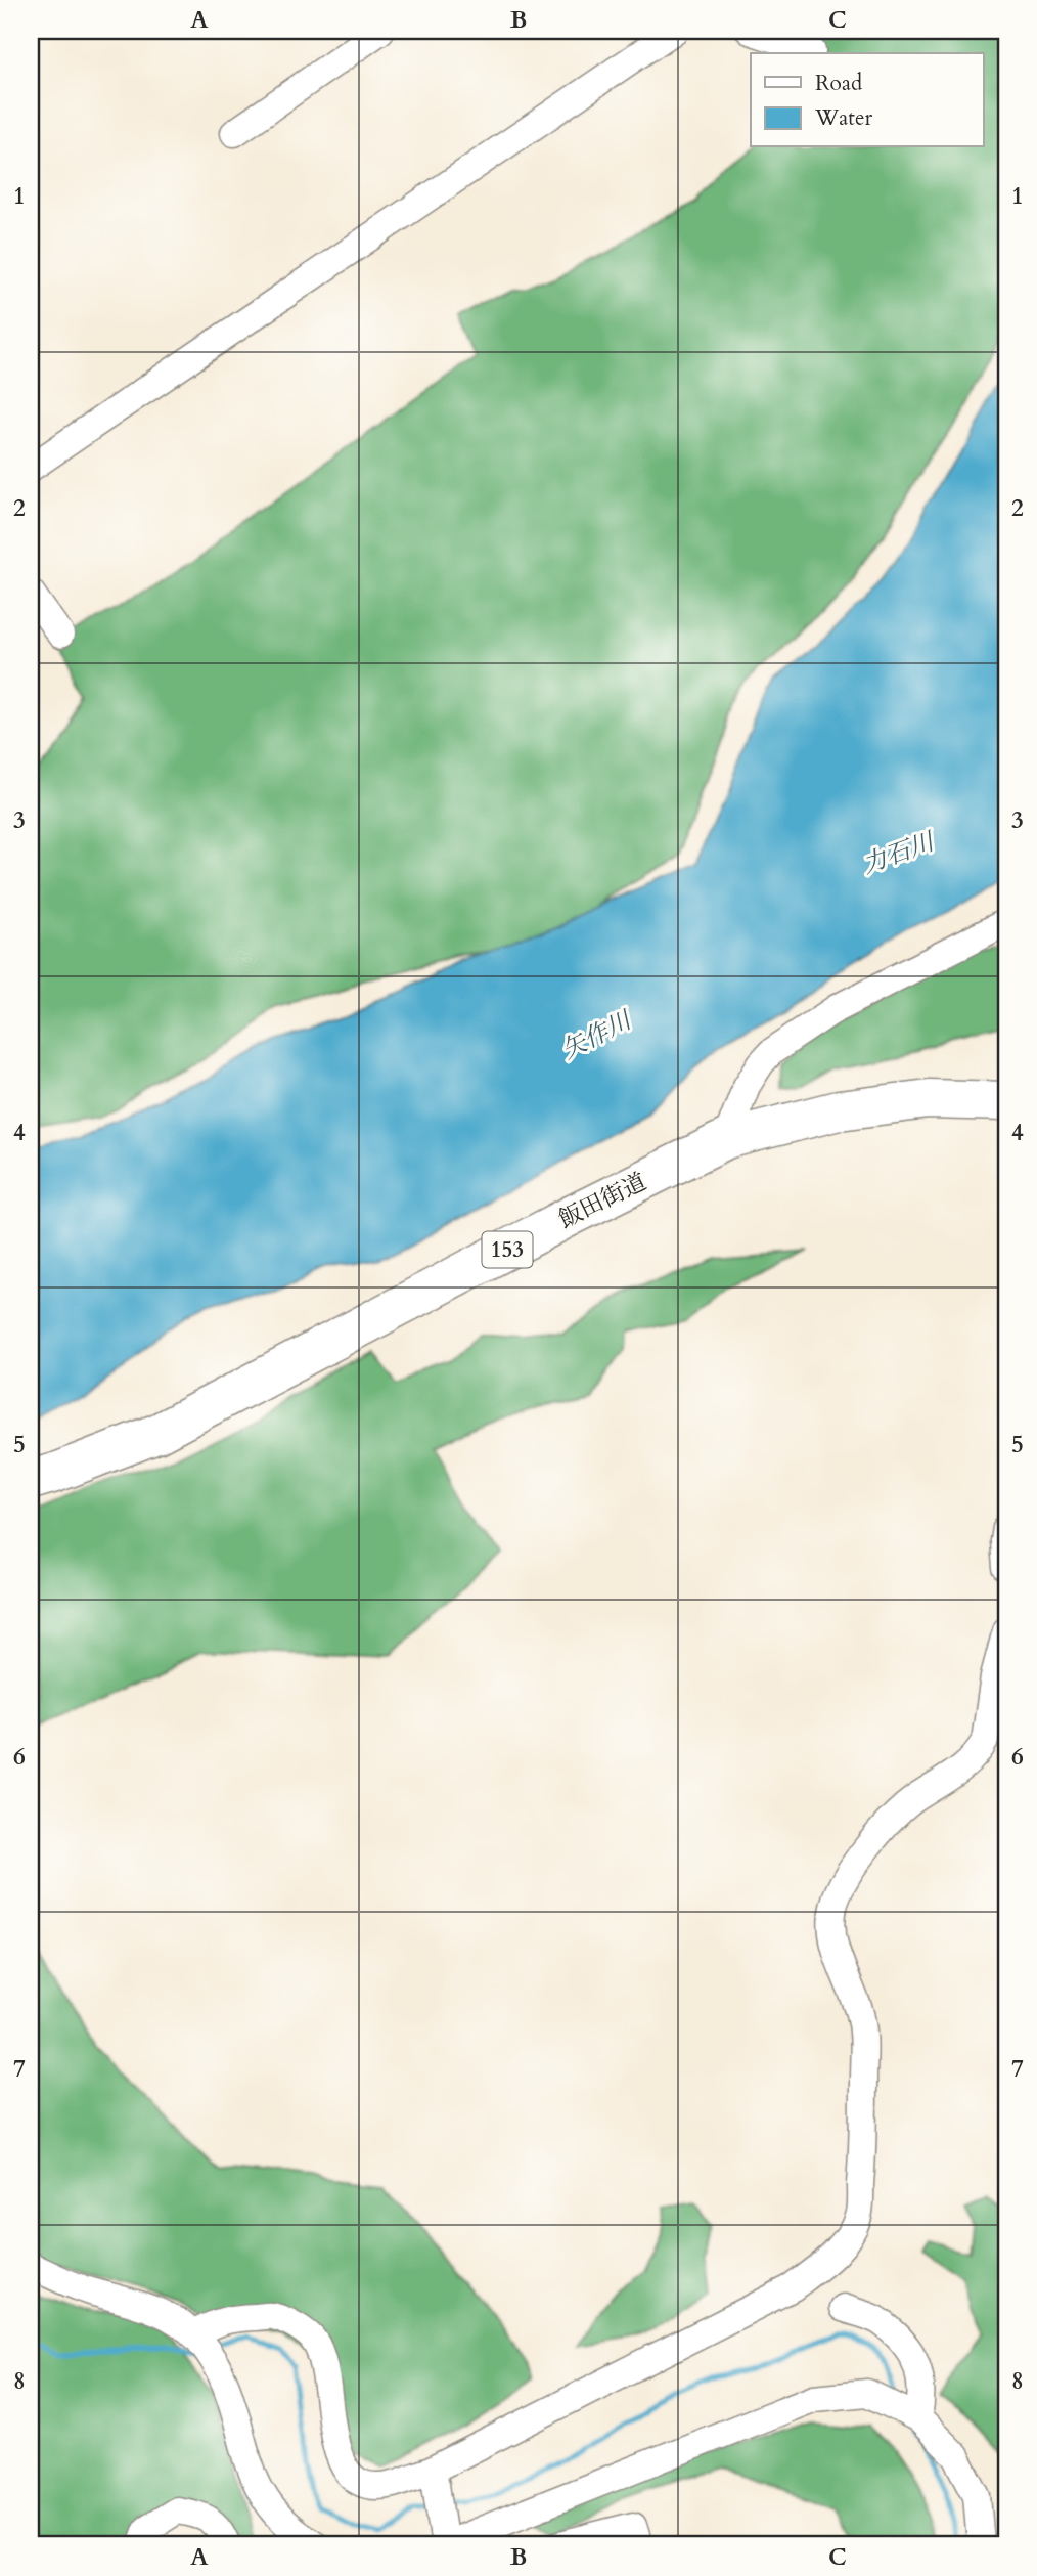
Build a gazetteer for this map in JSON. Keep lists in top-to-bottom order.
{
  "streets": {
    "highway": ["飯田街道", "153"]
  },
  "water": ["力石川", "矢作川"],
  "legend": ["Road", "Water"],
  "grid": {
    "columns": ["A", "B", "C"],
    "rows": [
      "1",
      "2",
      "3",
      "4",
      "5",
      "6",
      "7",
      "8"
    ]
  }
}
